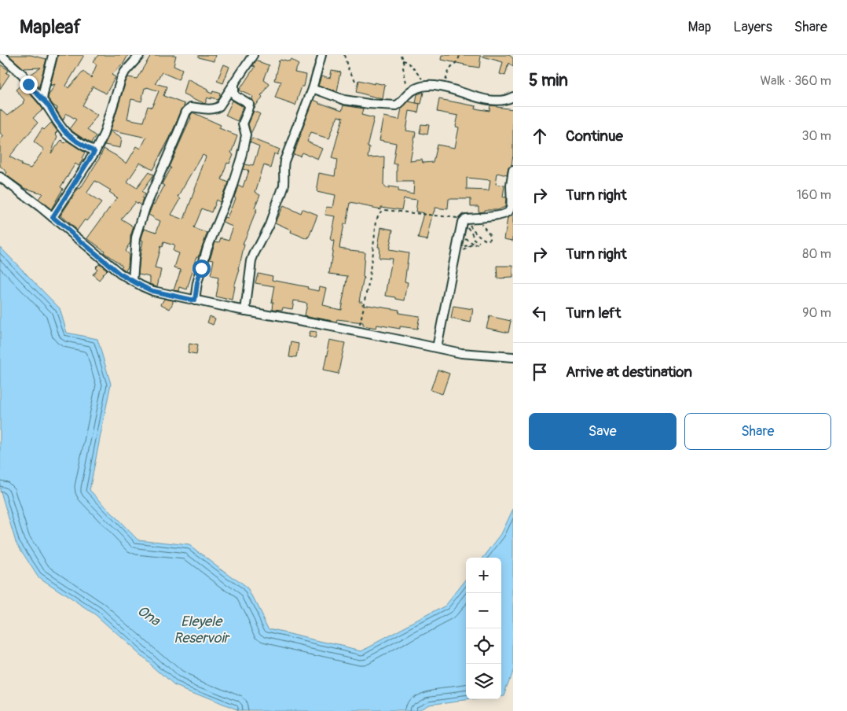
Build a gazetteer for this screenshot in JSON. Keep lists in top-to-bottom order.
{
  "water": ["Ona", "Eleyele Reservoir"],
  "page": {
    "header": "Mapleaf",
    "nav": ["Map", "Layers", "Share"],
    "heading": ["5 min", "Walk · 360 m"],
    "list": [
      ["Continue", "30 m"],
      ["Turn right", "160 m"],
      ["Turn right", "80 m"],
      ["Turn left", "90 m"],
      "Arrive at destination"
    ],
    "buttons": ["Save", "Share"],
    "map_buttons": ["+", "−"]
  }
}
